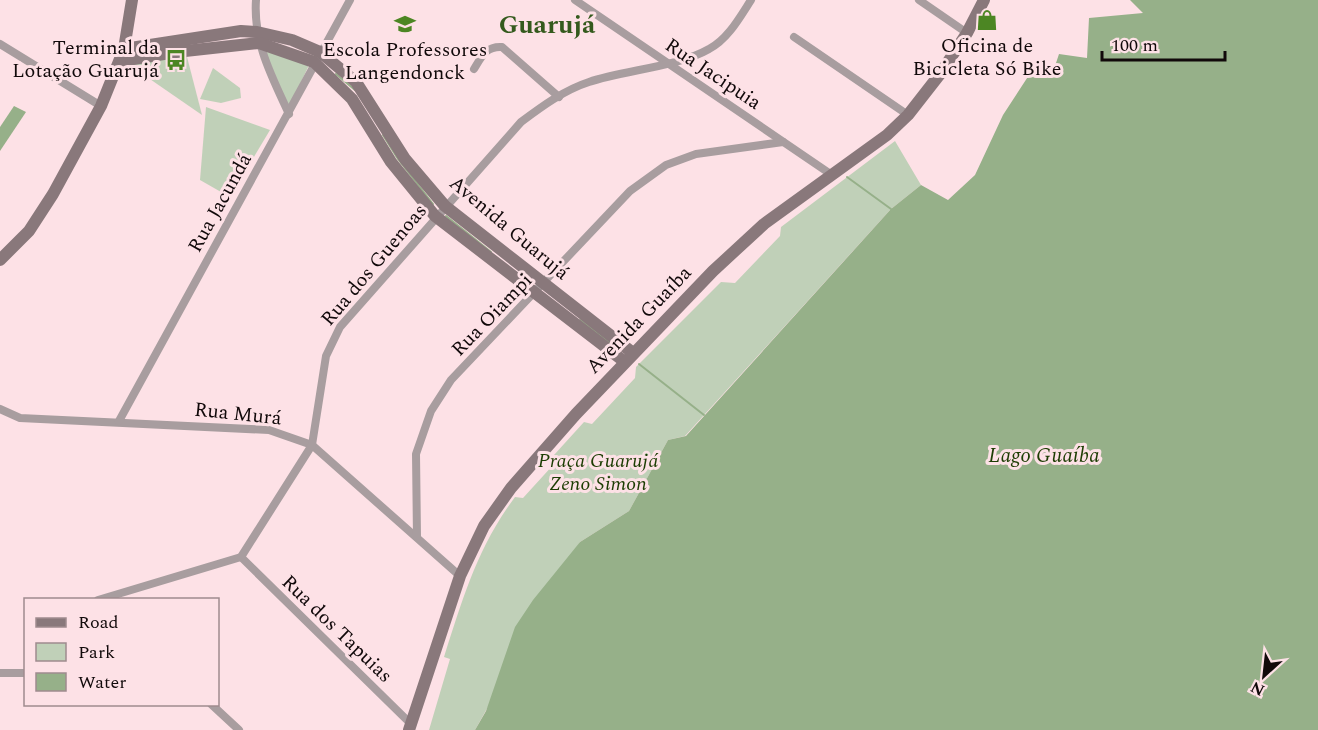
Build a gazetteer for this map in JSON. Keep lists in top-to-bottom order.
{
  "streets": {
    "street": [
      "Rua Jacipuia",
      "Rua Jacundá",
      "Avenida Guarujá",
      "Rua dos Guenoas",
      "Rua Oiampi",
      "Avenida Guaíba",
      "Rua Murá",
      "Rua dos Tapuias"
    ]
  },
  "crossings": [
    ["Rua Jacipuia", "Rua dos Guenoas"],
    ["Rua Jacipuia", "Rua Oiampi"],
    ["Rua Jacipuia", "Avenida Guaíba"],
    ["Rua Jacundá", "Avenida Guarujá"],
    ["Rua Jacundá", "Rua Murá"],
    ["Avenida Guarujá", "Rua dos Guenoas"],
    ["Avenida Guarujá", "Rua Oiampi"],
    ["Avenida Guarujá", "Avenida Guaíba"],
    ["Rua dos Guenoas", "Rua Murá"],
    ["Rua dos Guenoas", "Rua dos Tapuias"],
    ["Rua Oiampi", "Rua Murá"],
    ["Avenida Guaíba", "Rua Murá"],
    ["Avenida Guaíba", "Rua dos Tapuias"]
  ],
  "districts": ["Guarujá"],
  "water": ["Lago Guaíba"],
  "parks": ["Praça Guarujá Zeno Simon"],
  "places": {
    "shop": ["Oficina de Bicicleta Só Bike"],
    "school or university": ["Escola Professores Langendonck"],
    "bus stop": ["Terminal da Lotação Guarujá"]
  },
  "legend": ["Road", "Park", "Water"],
  "scale_bar": "100 m",
  "north": "bottom left"
}
